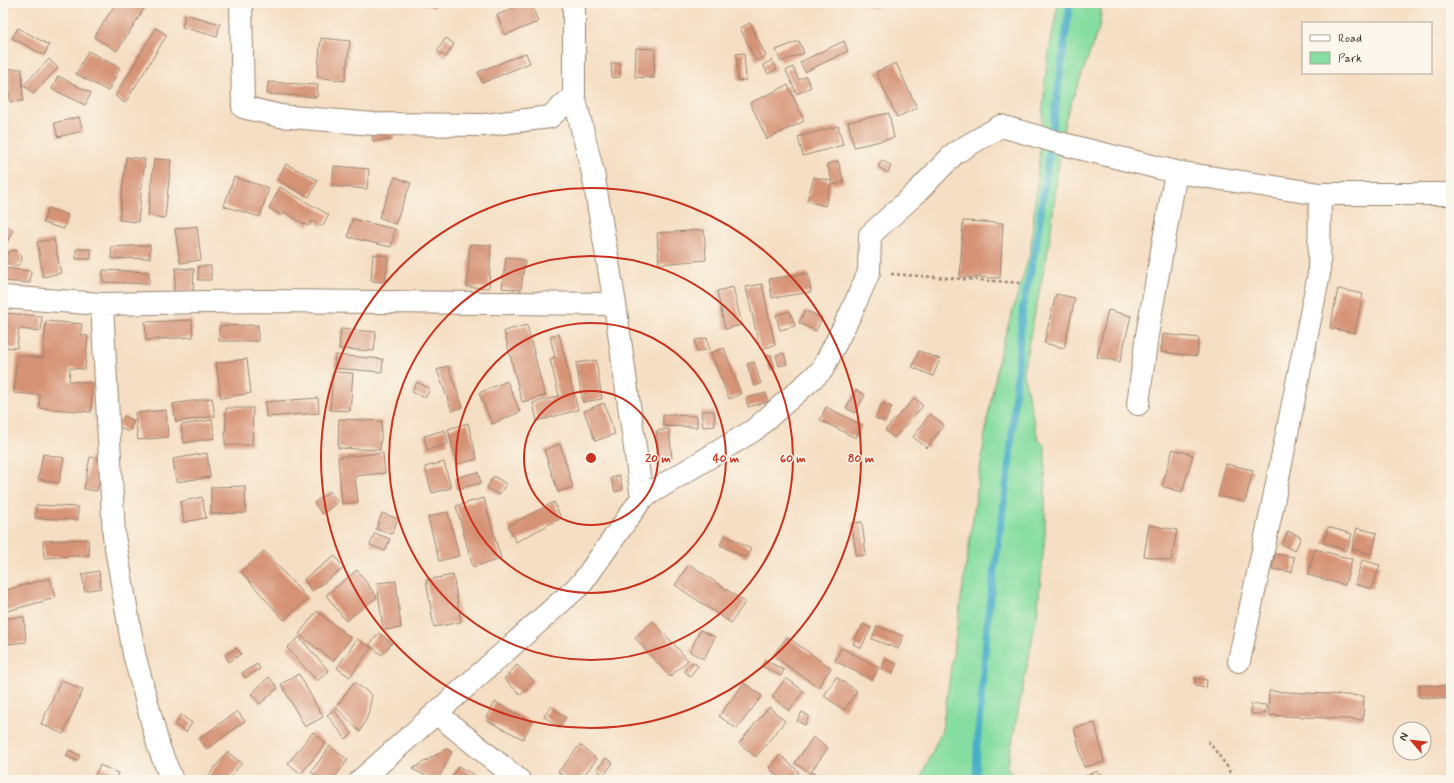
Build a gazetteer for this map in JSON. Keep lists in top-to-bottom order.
{
  "legend": ["Road", "Park"],
  "north": "top left",
  "rings": [
    "20 m",
    "40 m",
    "60 m",
    "80 m"
  ]
}
